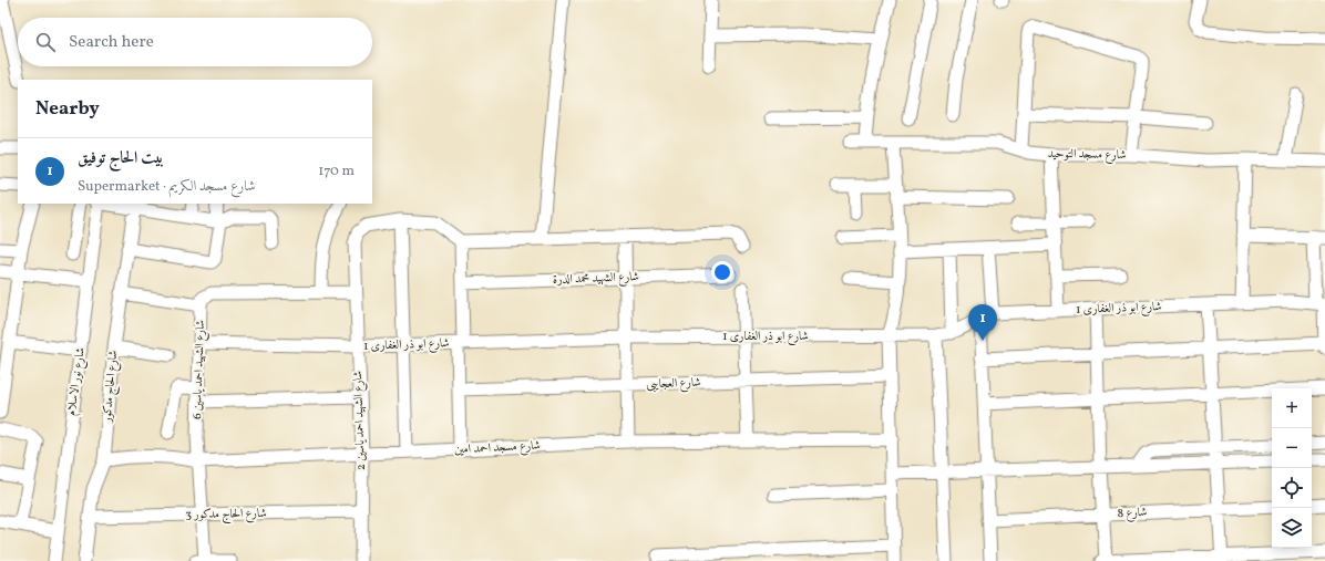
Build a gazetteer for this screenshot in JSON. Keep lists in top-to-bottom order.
{
  "streets": {
    "street": [
      "شارع مسجد التوحيد",
      "شارع الشهيد محمد الدرة",
      "شارع ابو ذر الغفارى 1",
      "شارع الشهيد احمد ياسين 6",
      "شارع نور الاسلام",
      "شارع العجايبى",
      "شارع الحاج مدكور",
      "شارع الشهيد احمد ياسين 2",
      "شارع مسجد احمد امين",
      "شارع 8",
      "شارع الحاج مدكور 3"
    ]
  },
  "crossings": [
    ["شارع ابو ذر الغفارى 1", "شارع الشهيد احمد ياسين 6"],
    ["شارع ابو ذر الغفارى 1", "شارع الشهيد احمد ياسين 2"],
    ["شارع الشهيد احمد ياسين 6", "شارع الشهيد احمد ياسين 2"],
    ["شارع الشهيد احمد ياسين 6", "شارع مسجد احمد امين"],
    ["شارع الشهيد احمد ياسين 6", "شارع الحاج مدكور 3"],
    ["شارع الحاج مدكور", "شارع مسجد احمد امين"],
    ["شارع الحاج مدكور", "شارع الحاج مدكور 3"],
    ["شارع الشهيد احمد ياسين 2", "شارع مسجد احمد امين"],
    ["شارع الشهيد احمد ياسين 2", "شارع الحاج مدكور 3"]
  ],
  "page": {
    "search": "Search here",
    "heading": "Nearby",
    "list": [
      {
        "mark": "1",
        "name": "بيت الحاج توفيق",
        "note": "Supermarket · شارع مسجد الكريم",
        "value": "170 m"
      }
    ],
    "pins": "1",
    "map_buttons": ["+", "−"]
  }
}
